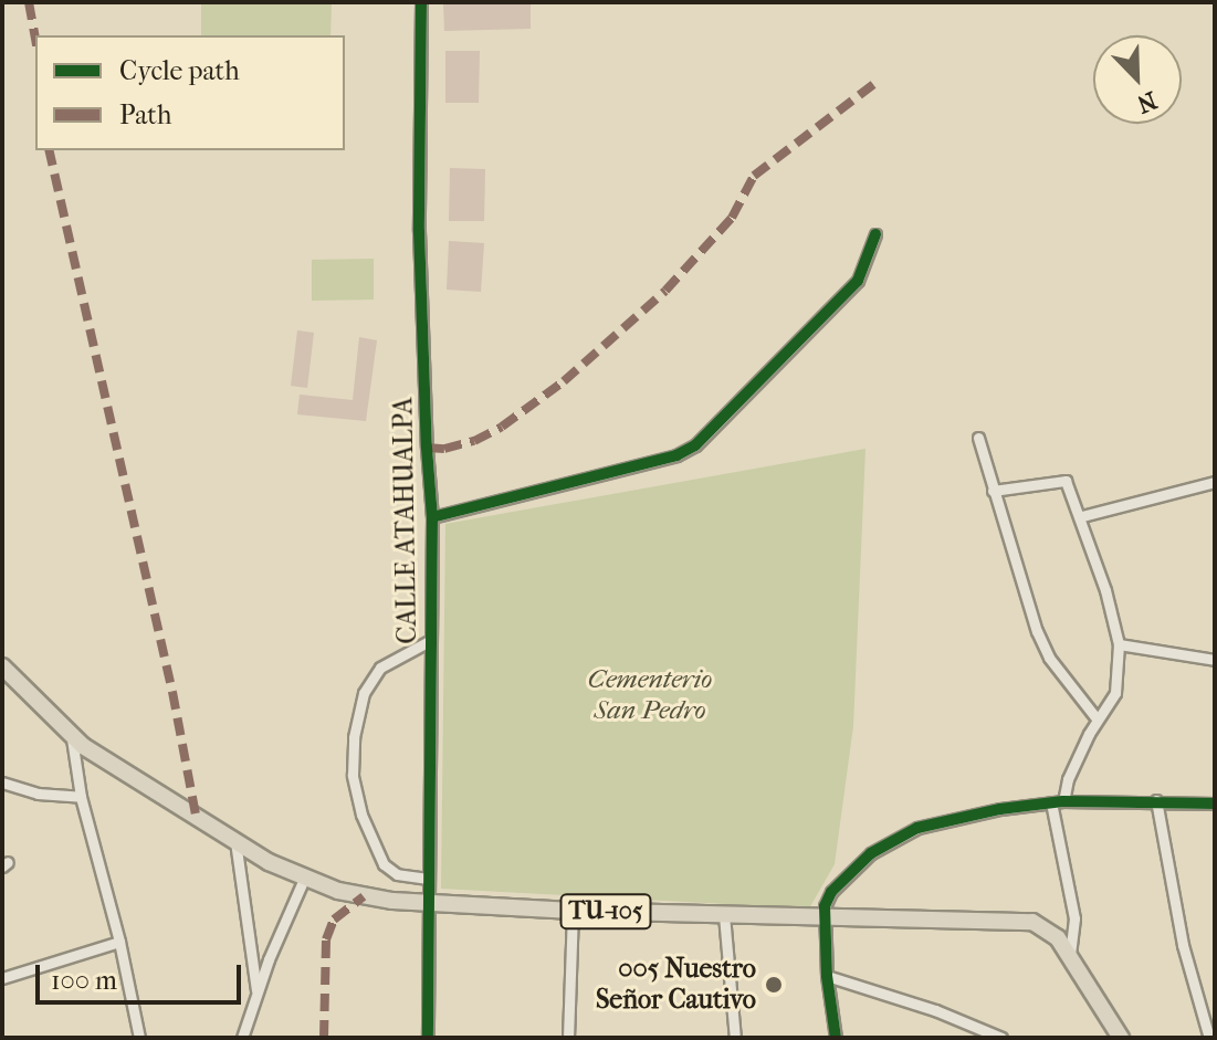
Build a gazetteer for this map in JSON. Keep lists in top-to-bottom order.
{
  "streets": {
    "main road": ["TU-105"],
    "street": ["CALLE ATAHUALPA"]
  },
  "crossings": [
    ["CALLE ATAHUALPA", "TU-105"]
  ],
  "parks": ["Cementerio San Pedro"],
  "places": ["005 Nuestro Señor Cautivo"],
  "legend": ["Cycle path", "Path"],
  "scale_bar": "100 m",
  "north": "bottom right"
}
